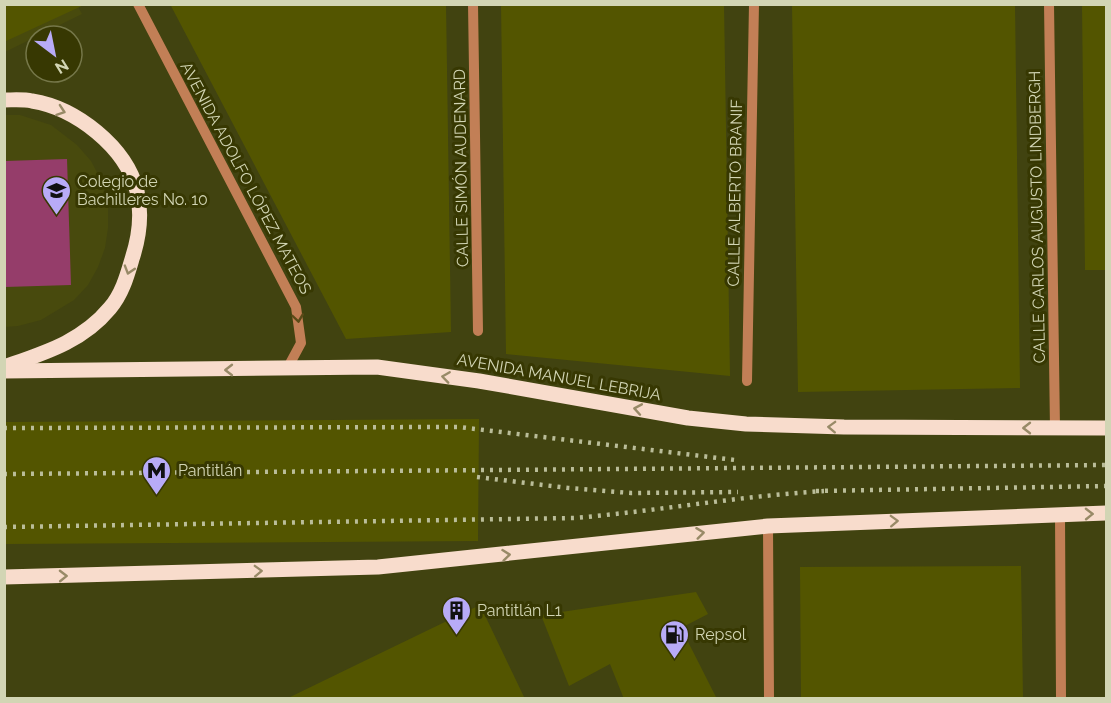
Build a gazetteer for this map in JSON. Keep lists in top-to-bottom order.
{
  "streets": {
    "main road": ["AVENIDA MANUEL LEBRIJA"],
    "street": [
      "CALLE SIMÓN AUDENARD",
      "AVENIDA ADOLFO LÓPEZ MATEOS",
      "CALLE ALBERTO BRANIF",
      "CALLE CARLOS AUGUSTO LINDBERGH"
    ]
  },
  "crossings": [
    ["AVENIDA ADOLFO LÓPEZ MATEOS", "AVENIDA MANUEL LEBRIJA"],
    ["CALLE CARLOS AUGUSTO LINDBERGH", "AVENIDA MANUEL LEBRIJA"]
  ],
  "one_way": ["AVENIDA ADOLFO LÓPEZ MATEOS"],
  "places": {
    "school or university": ["Colegio de Bachilleres No. 10"],
    "metro station": ["Pantitlán"],
    "building": ["Pantitlán L1"],
    "fuel station": ["Repsol"]
  },
  "north": "bottom right"
}
